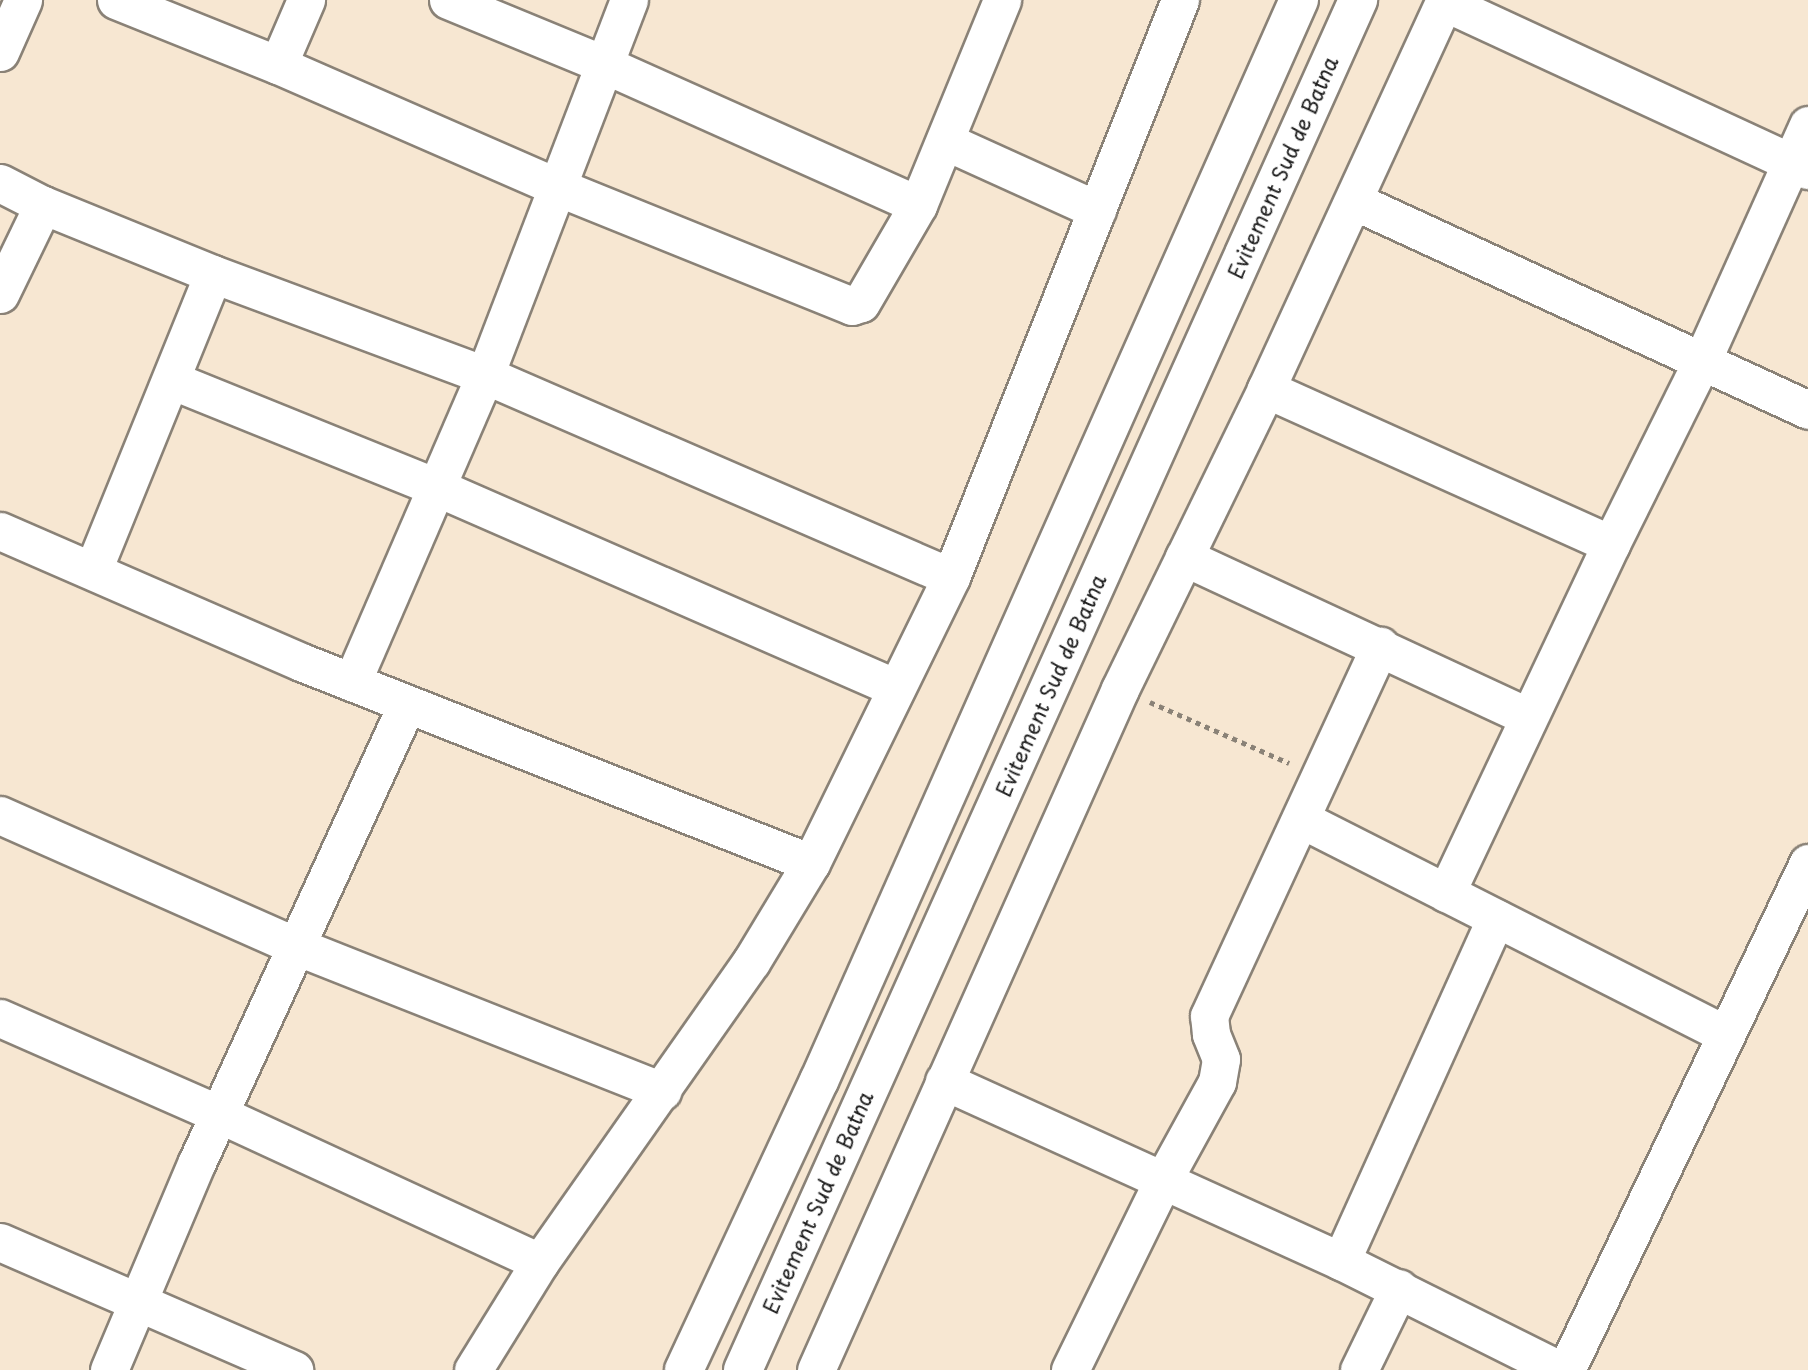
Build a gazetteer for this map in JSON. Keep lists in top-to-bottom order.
{
  "streets": {
    "highway": ["Evitement Sud de Batna"]
  }
}
